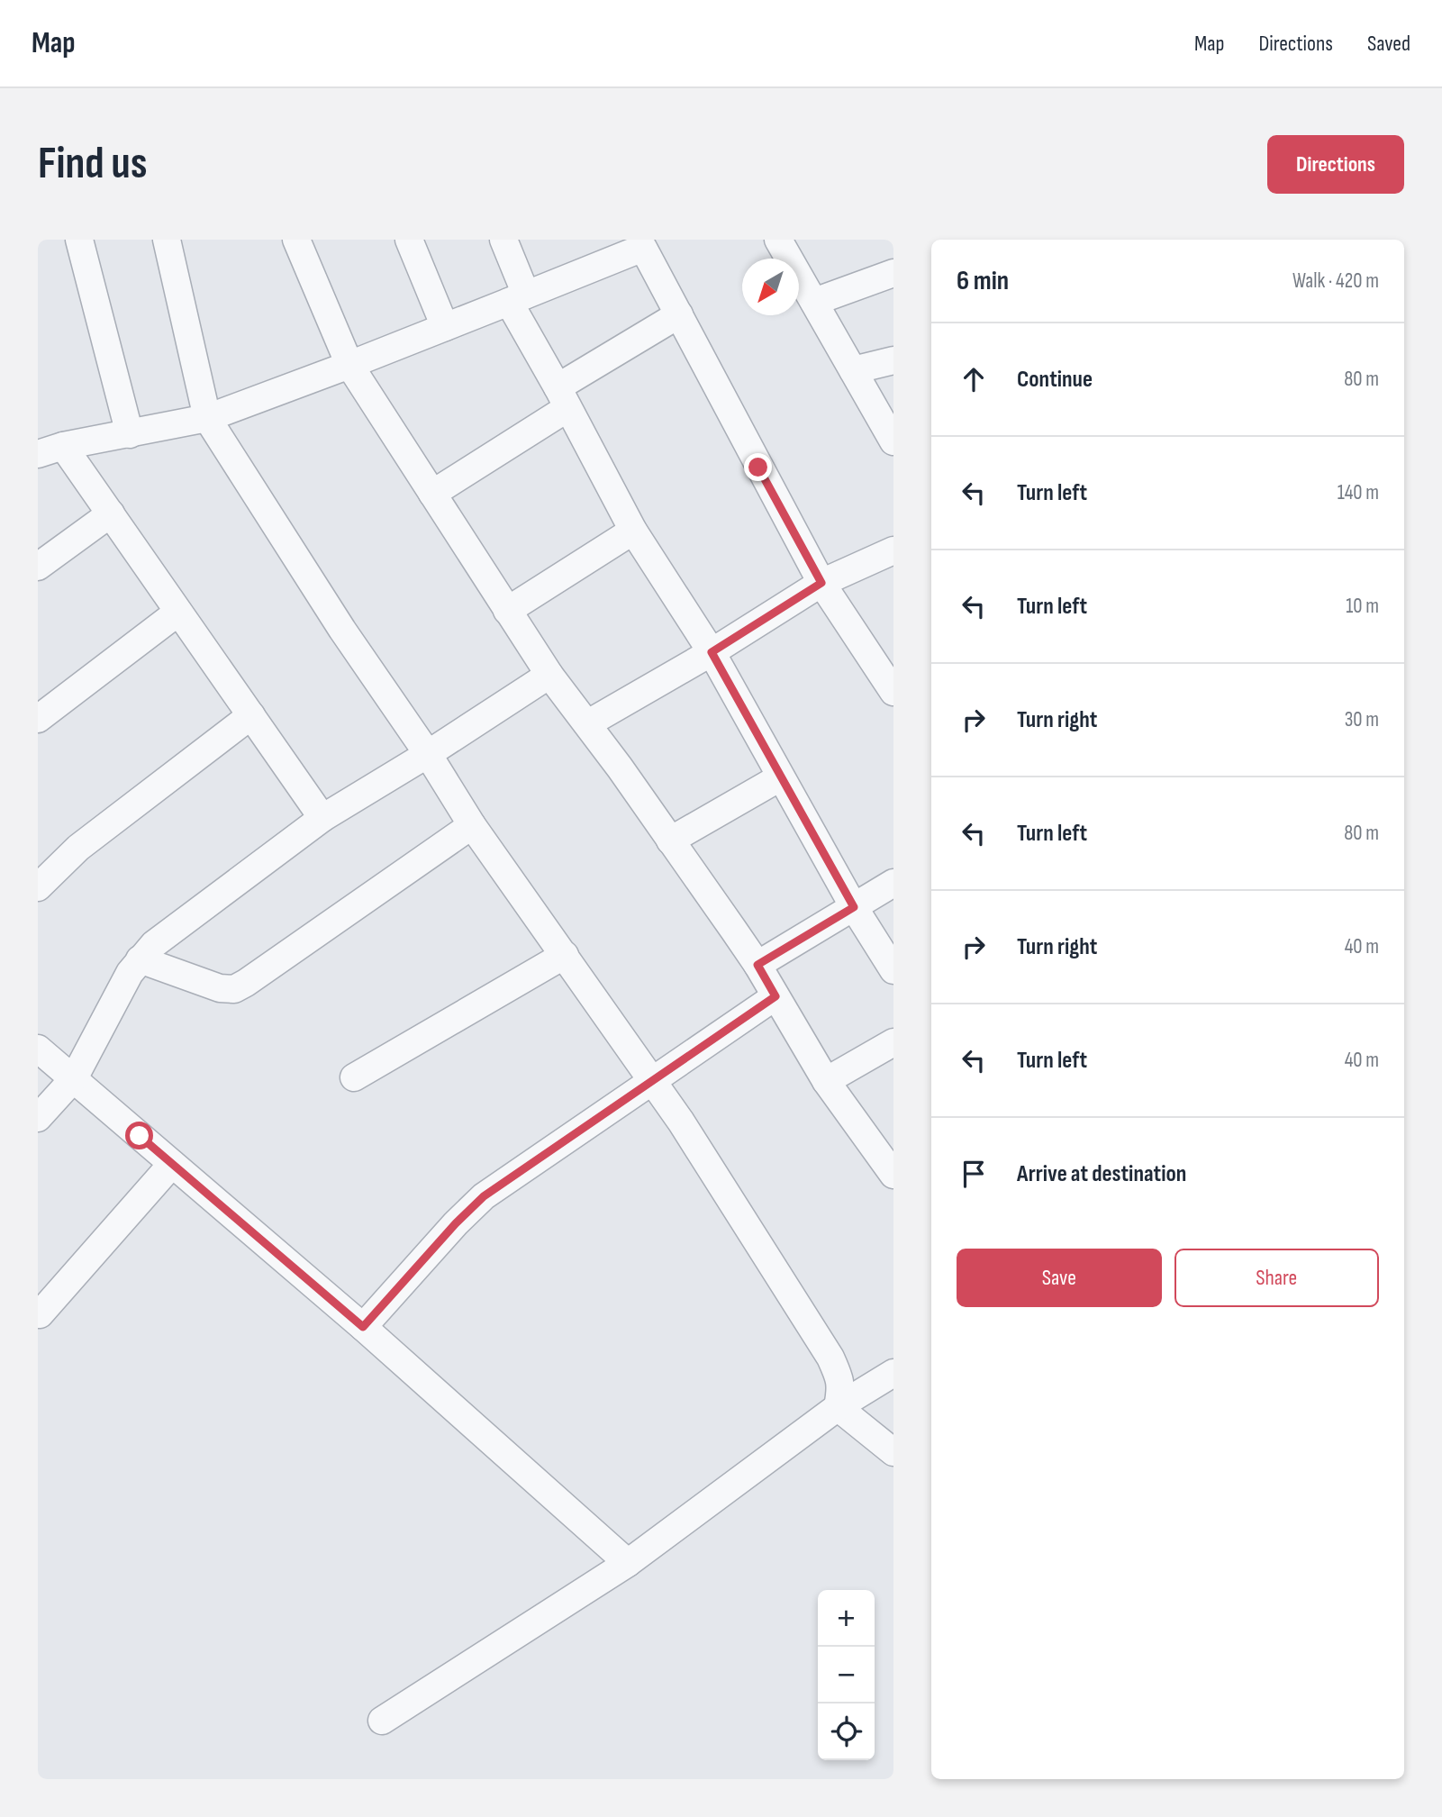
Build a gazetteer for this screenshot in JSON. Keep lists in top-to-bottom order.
{
  "north": "bottom left",
  "page": {
    "header": "Map",
    "nav": ["Map", "Directions", "Saved"],
    "buttons": [
      "Directions",
      ["Save", "Share"]
    ],
    "title": "Find us",
    "heading": ["6 min", "Walk · 420 m"],
    "list": [
      ["Continue", "80 m"],
      ["Turn left", "140 m"],
      ["Turn left", "10 m"],
      ["Turn right", "30 m"],
      ["Turn left", "80 m"],
      ["Turn right", "40 m"],
      ["Turn left", "40 m"],
      "Arrive at destination"
    ],
    "map_buttons": ["+", "−"]
  }
}
